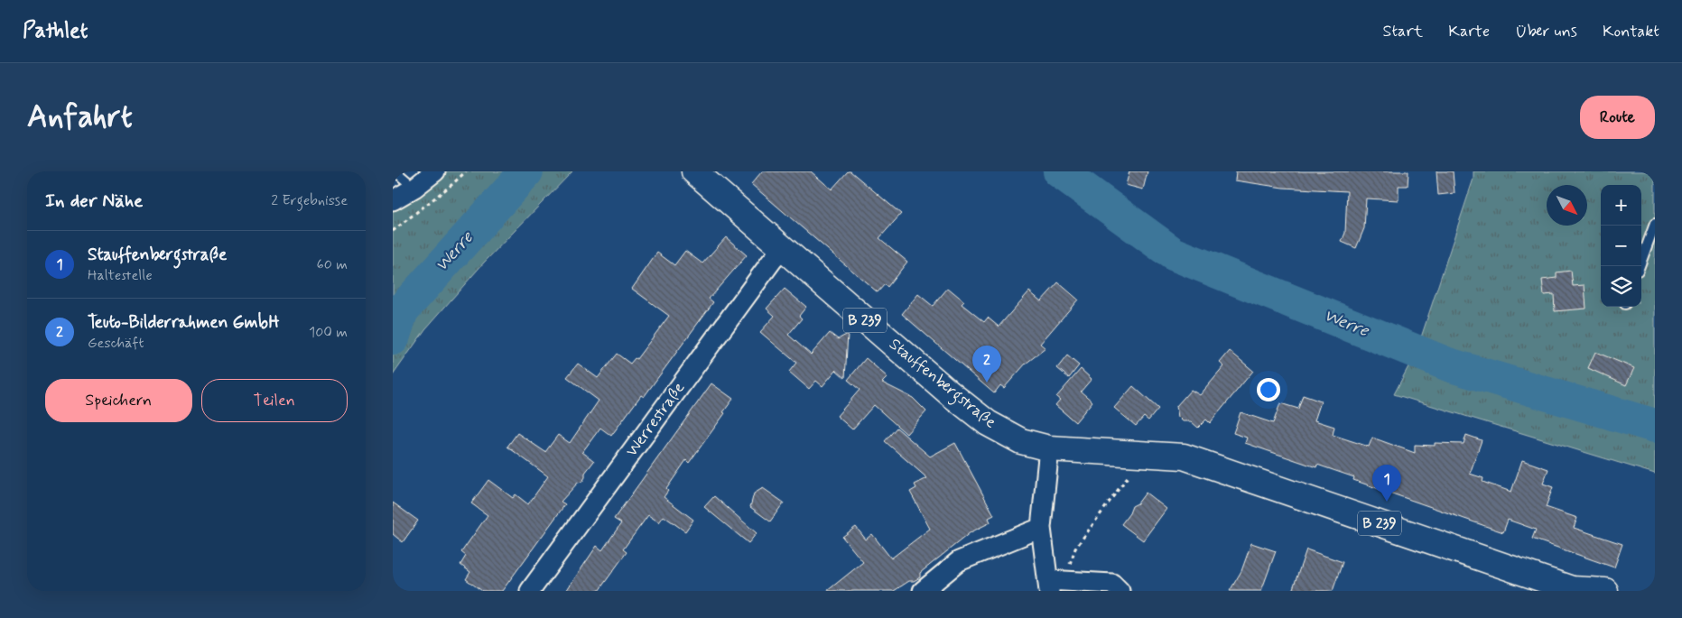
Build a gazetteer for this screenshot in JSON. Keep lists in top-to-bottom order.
{
  "streets": {
    "main road": ["B 239", "Stauffenbergstraße"],
    "street": ["Werrestraße"]
  },
  "crossings": [
    ["Stauffenbergstraße", "Werrestraße"]
  ],
  "water": ["Werre"],
  "north": "bottom right",
  "page": {
    "header": "Pathlet",
    "nav": [
      "Start",
      "Karte",
      "Über uns",
      "Kontakt"
    ],
    "buttons": [
      "Route",
      ["Speichern", "Teilen"]
    ],
    "title": "Anfahrt",
    "heading": ["In der Nähe", "2 Ergebnisse"],
    "map_buttons": ["+", "−"],
    "list": [
      {
        "mark": "1",
        "name": "Stauffenbergstraße",
        "note": "Haltestelle",
        "value": "60 m"
      },
      {
        "mark": "2",
        "name": "Teuto-Bilderrahmen GmbH",
        "note": "Geschäft",
        "value": "100 m"
      }
    ],
    "pins": ["2", "1"]
  }
}
